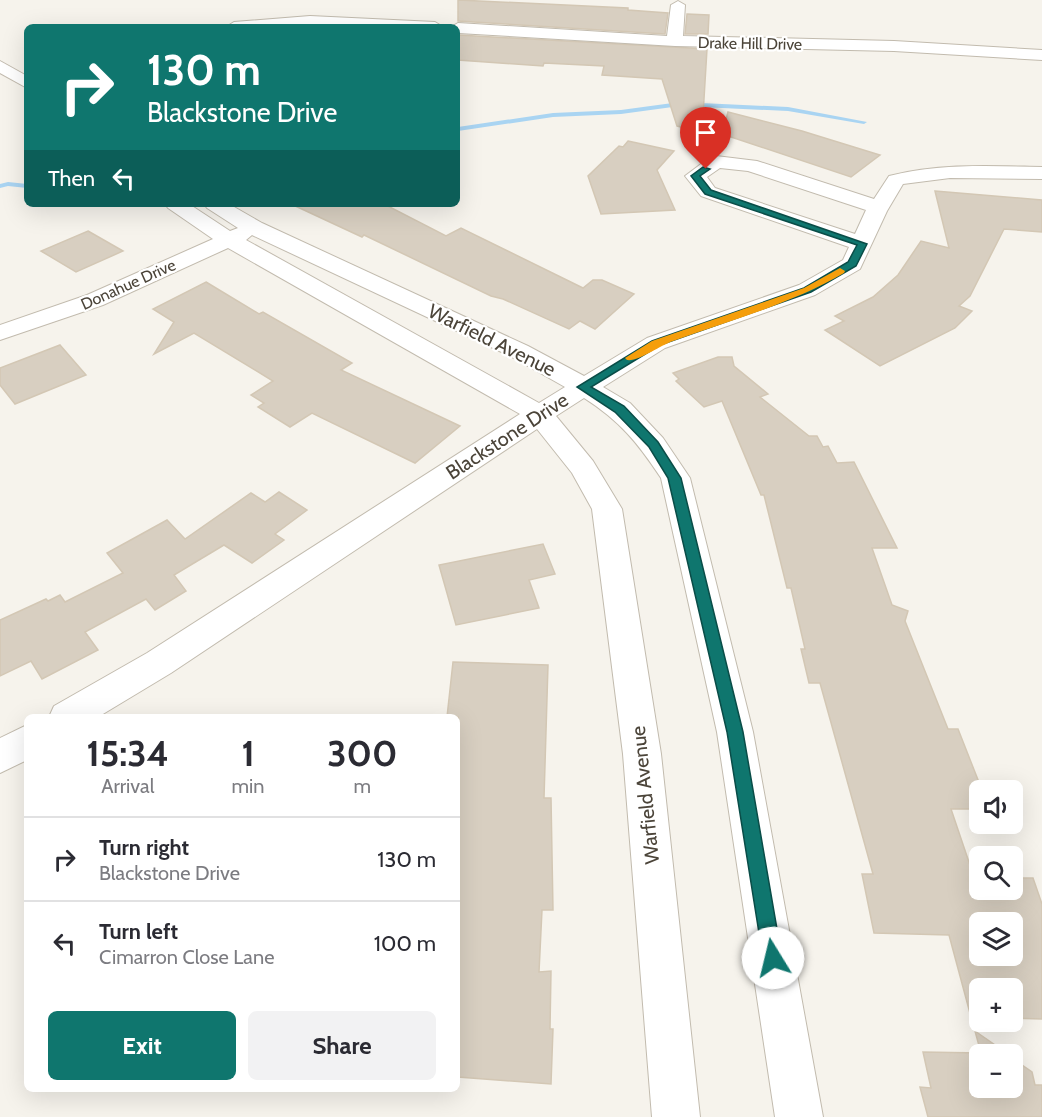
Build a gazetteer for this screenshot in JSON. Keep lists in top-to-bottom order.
{
  "streets": {
    "street": [
      "Drake Hill Drive",
      "Donahue Drive",
      "Warfield Avenue",
      "Blackstone Drive"
    ]
  },
  "crossings": [
    ["Donahue Drive", "Warfield Avenue"],
    ["Warfield Avenue", "Blackstone Drive"]
  ],
  "page": {
    "turn": ["130 m", "Blackstone Drive"],
    "then": "Then",
    "eta": [
      "15:34",
      "Arrival",
      "1",
      "min",
      "300",
      "m"
    ],
    "map_buttons": ["+", "−"],
    "list": [
      {
        "name": "Turn right",
        "note": "Blackstone Drive",
        "value": "130 m"
      },
      {
        "name": "Turn left",
        "note": "Cimarron Close Lane",
        "value": "100 m"
      }
    ],
    "buttons": ["Exit", "Share"]
  }
}
